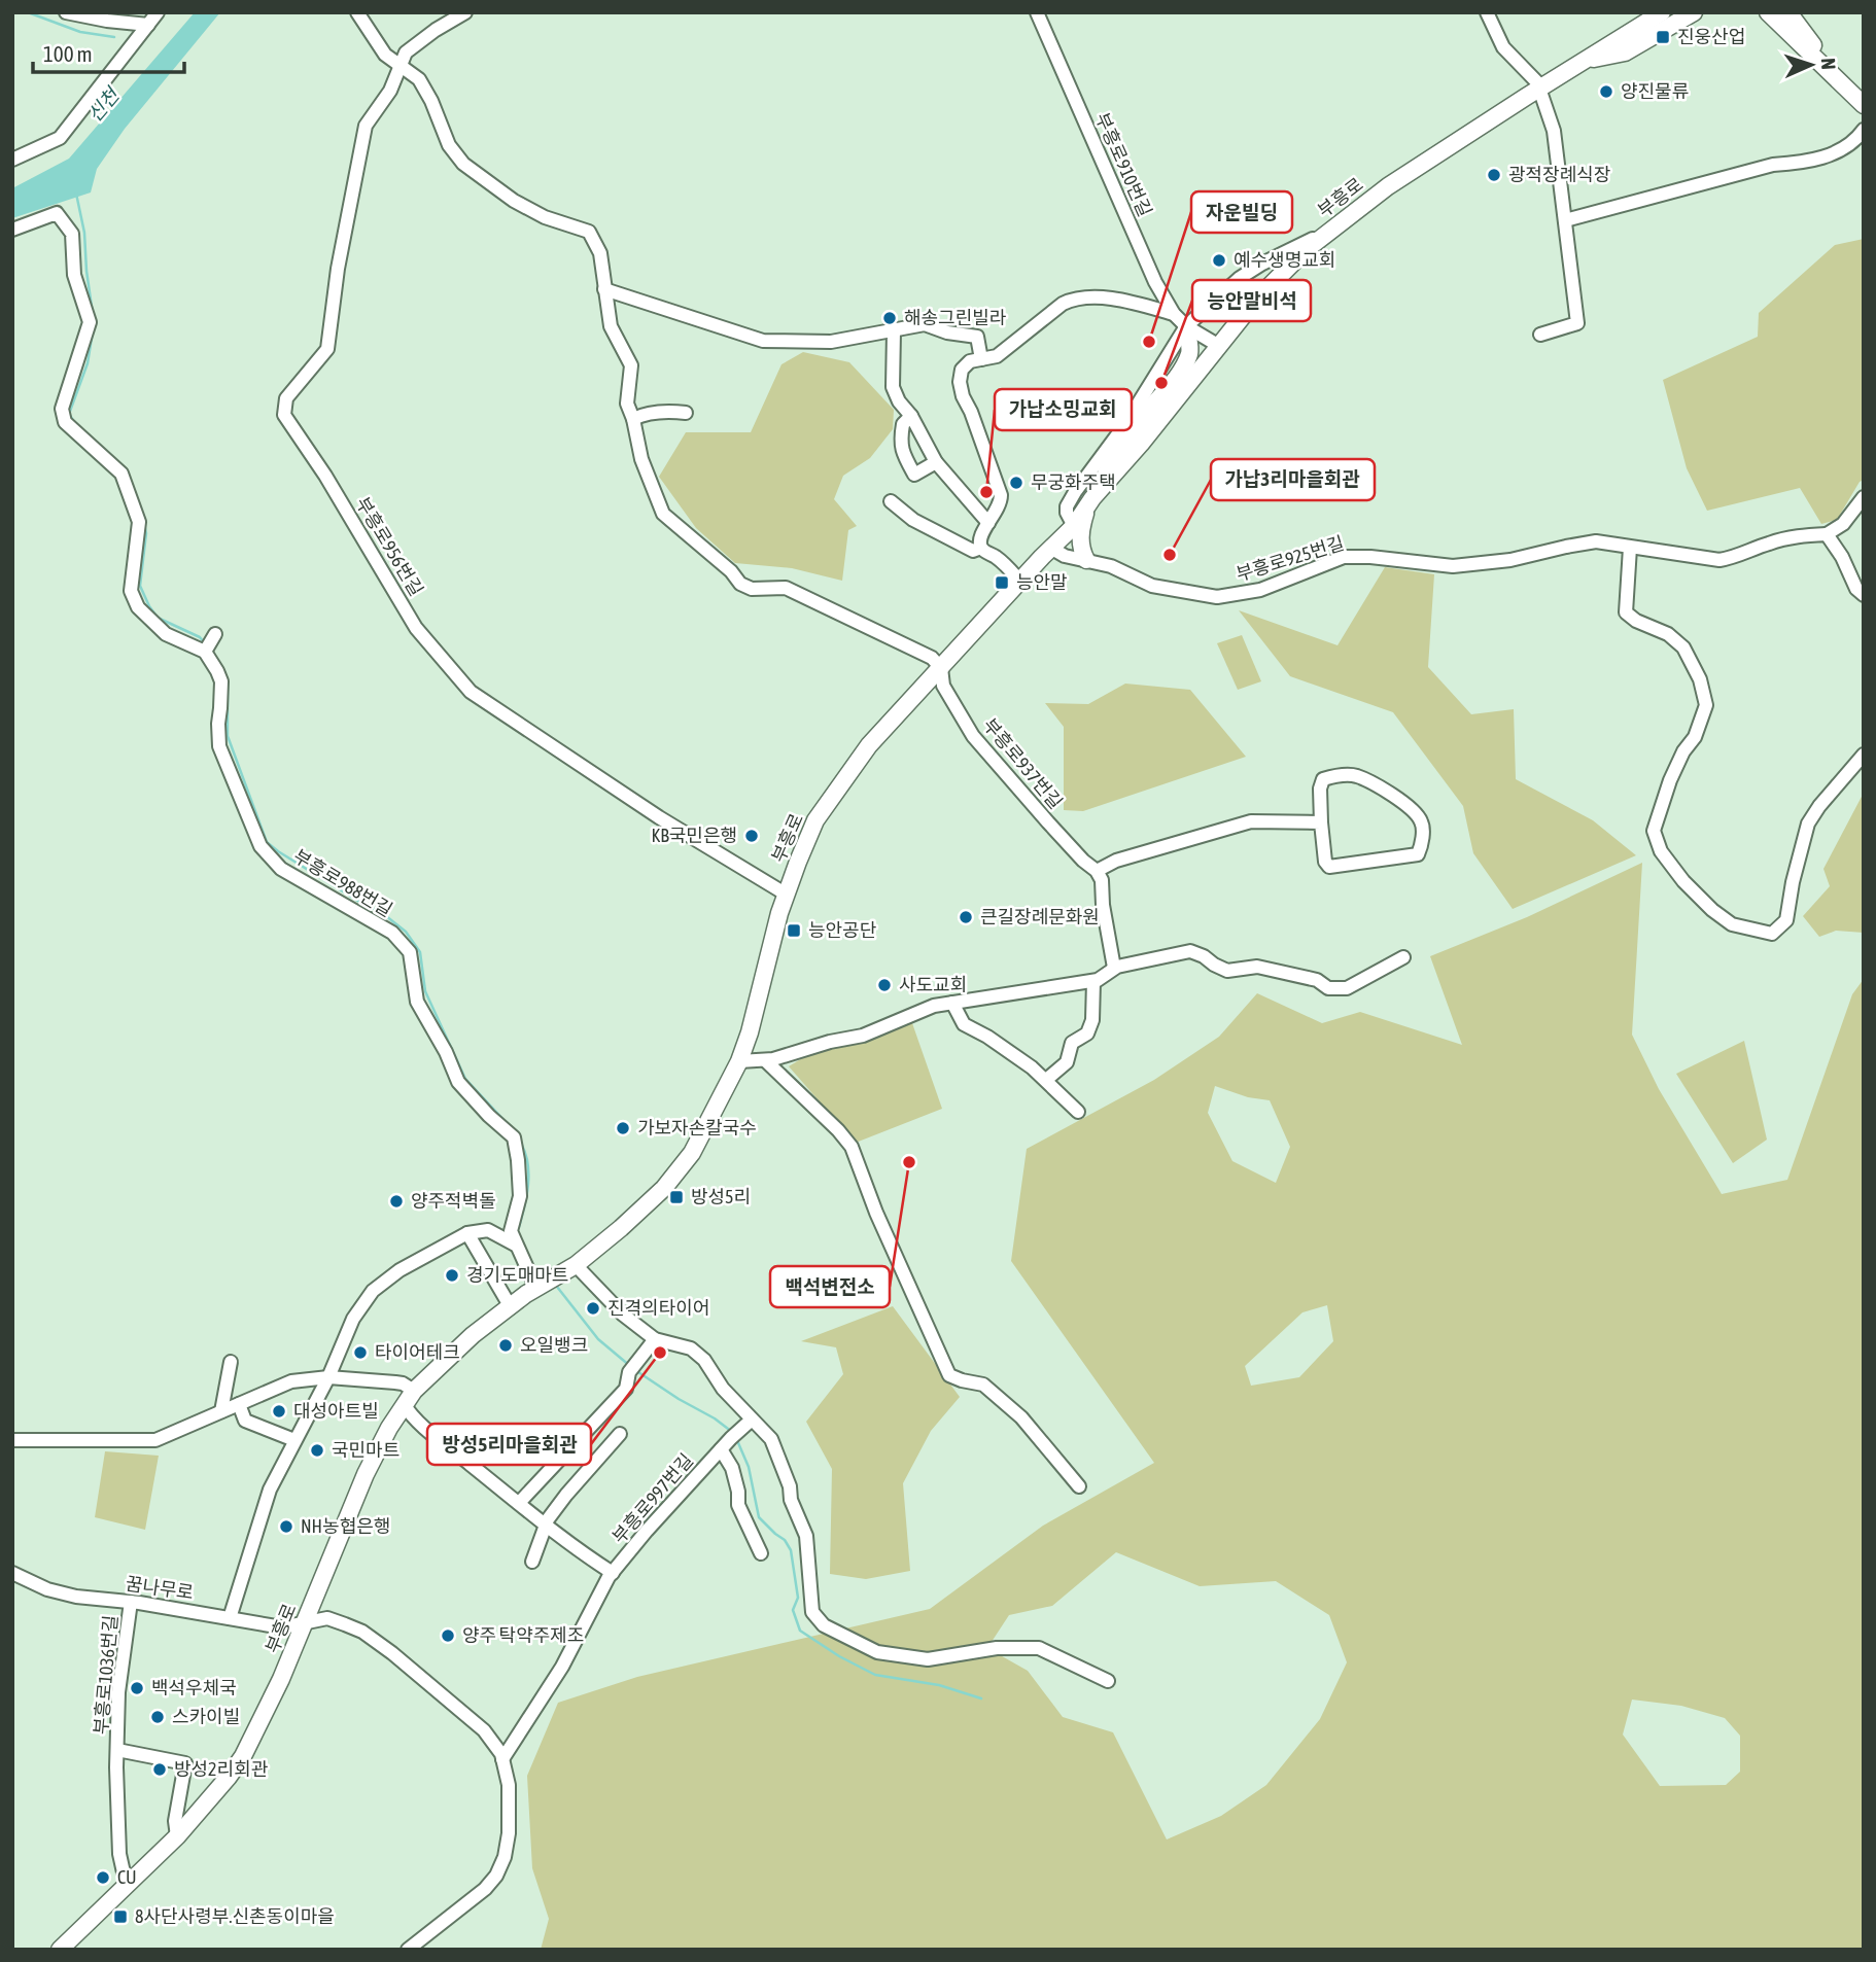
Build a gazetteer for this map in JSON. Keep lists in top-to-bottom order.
{
  "streets": {
    "main road": ["부흥로"],
    "street": [
      "부흥로910번길",
      "부흥로956번길",
      "부흥로925번길",
      "부흥로937번길",
      "부흥로988번길",
      "부흥로997번길",
      "꿈나무로",
      "부흥로1036번길"
    ]
  },
  "crossings": [
    ["부흥로910번길", "부흥로"],
    ["부흥로", "부흥로956번길"],
    ["부흥로", "부흥로925번길"],
    ["부흥로", "부흥로937번길"],
    ["부흥로", "부흥로988번길"],
    ["부흥로", "꿈나무로"],
    ["부흥로", "부흥로1036번길"],
    ["부흥로997번길", "꿈나무로"],
    ["꿈나무로", "부흥로1036번길"]
  ],
  "water": ["신천"],
  "places": {
    "transit": [
      "진웅산업",
      "능안말",
      "능안공단",
      "방성5리",
      "8사단사령부.신촌동이마을"
    ],
    "other": [
      "양진물류",
      "광적장례식장",
      "예수생명교회",
      "해송그린빌라",
      "자운빌딩",
      "능안말비석",
      "무궁화주택",
      "가납소밍교회",
      "가납3리마을회관",
      "KB국민은행",
      "큰길장례문화원",
      "사도교회",
      "가보자손칼국수",
      "백석변전소",
      "양주적벽돌",
      "경기도매마트",
      "진격의타이어",
      "오일뱅크",
      "타이어테크",
      "방성5리마을회관",
      "대성아트빌",
      "국민마트",
      "NH농협은행",
      "양주 탁약주제조",
      "백석우체국",
      "스카이빌",
      "방성2리회관",
      "CU"
    ]
  },
  "scale_bar": "100 m",
  "north": "right"
}
